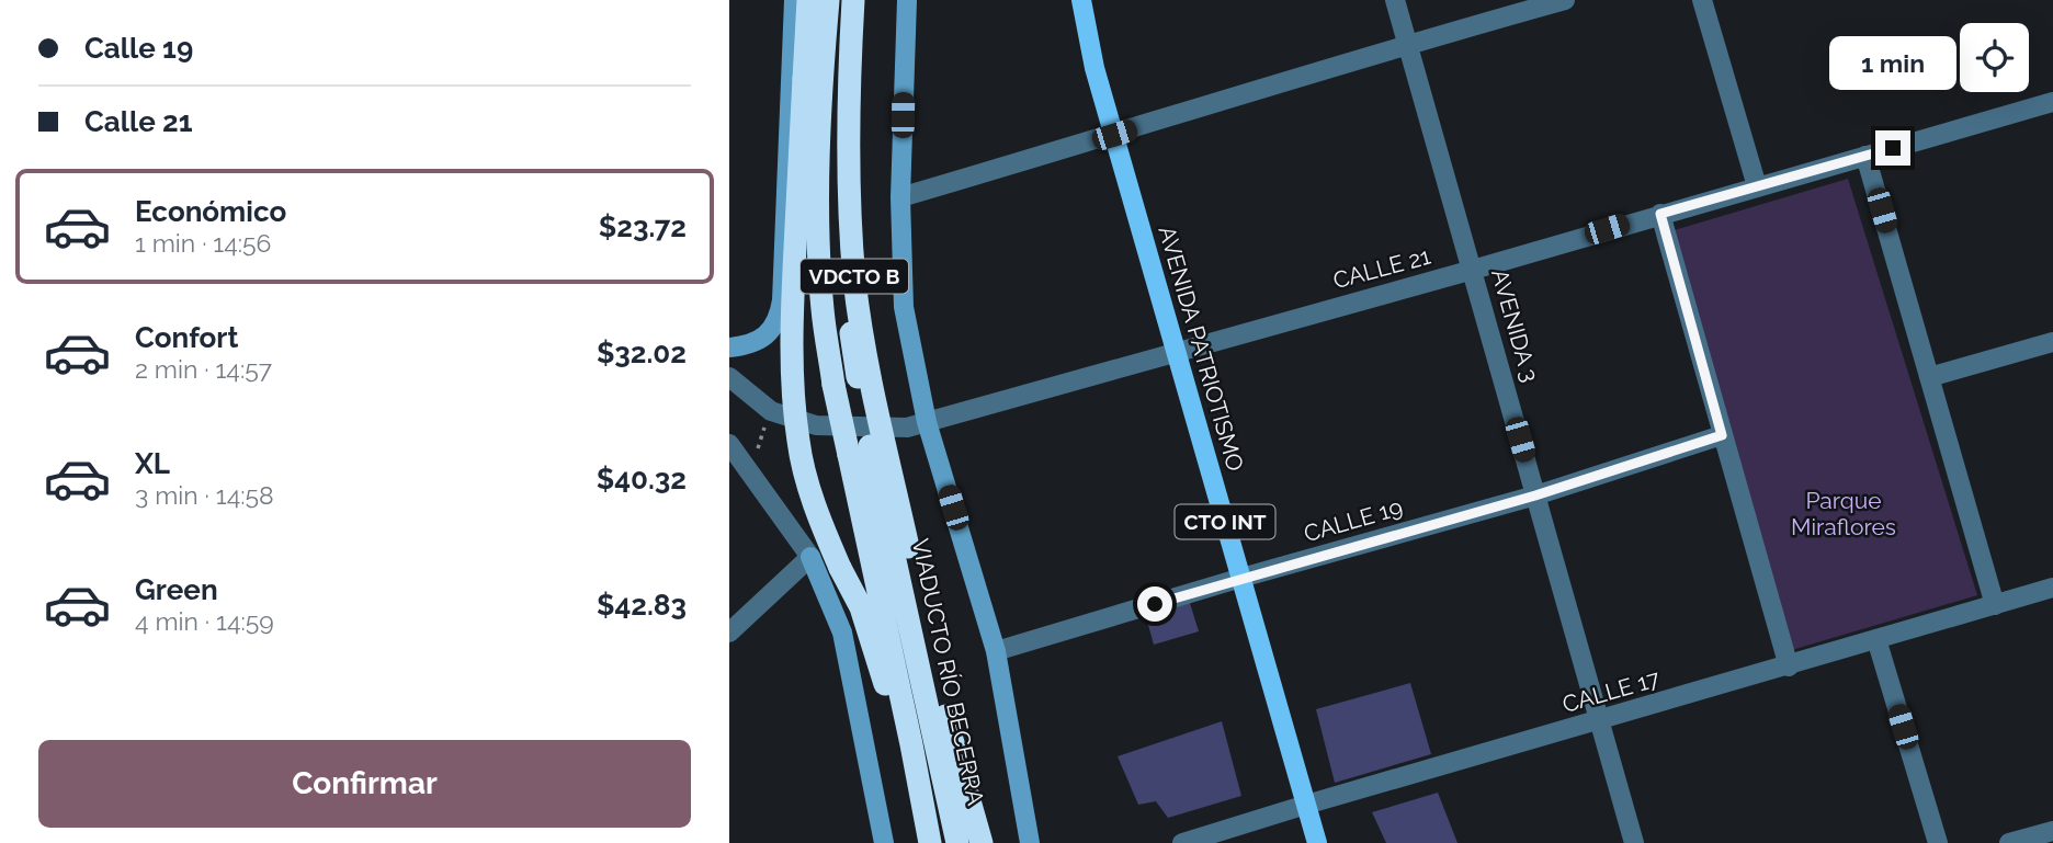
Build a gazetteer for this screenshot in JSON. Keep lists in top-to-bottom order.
{
  "streets": {
    "highway": ["VDCTO B", "VIADUCTO RÍO BECERRA"],
    "main road": ["AVENIDA PATRIOTISMO", "CTO INT"],
    "street": [
      "CALLE 21",
      "AVENIDA 3",
      "CALLE 19",
      "CALLE 17"
    ]
  },
  "crossings": [
    ["CALLE 21", "AVENIDA 3"],
    ["CALLE 21", "AVENIDA PATRIOTISMO"],
    ["CALLE 21", "VIADUCTO RÍO BECERRA"],
    ["AVENIDA 3", "CALLE 19"],
    ["AVENIDA 3", "CALLE 17"],
    ["AVENIDA PATRIOTISMO", "CALLE 19"],
    ["AVENIDA PATRIOTISMO", "CALLE 17"],
    ["CALLE 19", "VIADUCTO RÍO BECERRA"]
  ],
  "parks": ["Parque Miraflores"],
  "page": {
    "banner": ["Calle 19", "Calle 21"],
    "bubble": "1 min",
    "list": [
      {
        "name": "Económico",
        "note": "1 min · 14:56",
        "value": "$23.72"
      },
      {
        "name": "Confort",
        "note": "2 min · 14:57",
        "value": "$32.02"
      },
      {
        "name": "XL",
        "note": "3 min · 14:58",
        "value": "$40.32"
      },
      {
        "name": "Green",
        "note": "4 min · 14:59",
        "value": "$42.83"
      }
    ],
    "buttons": "Confirmar"
  }
}
